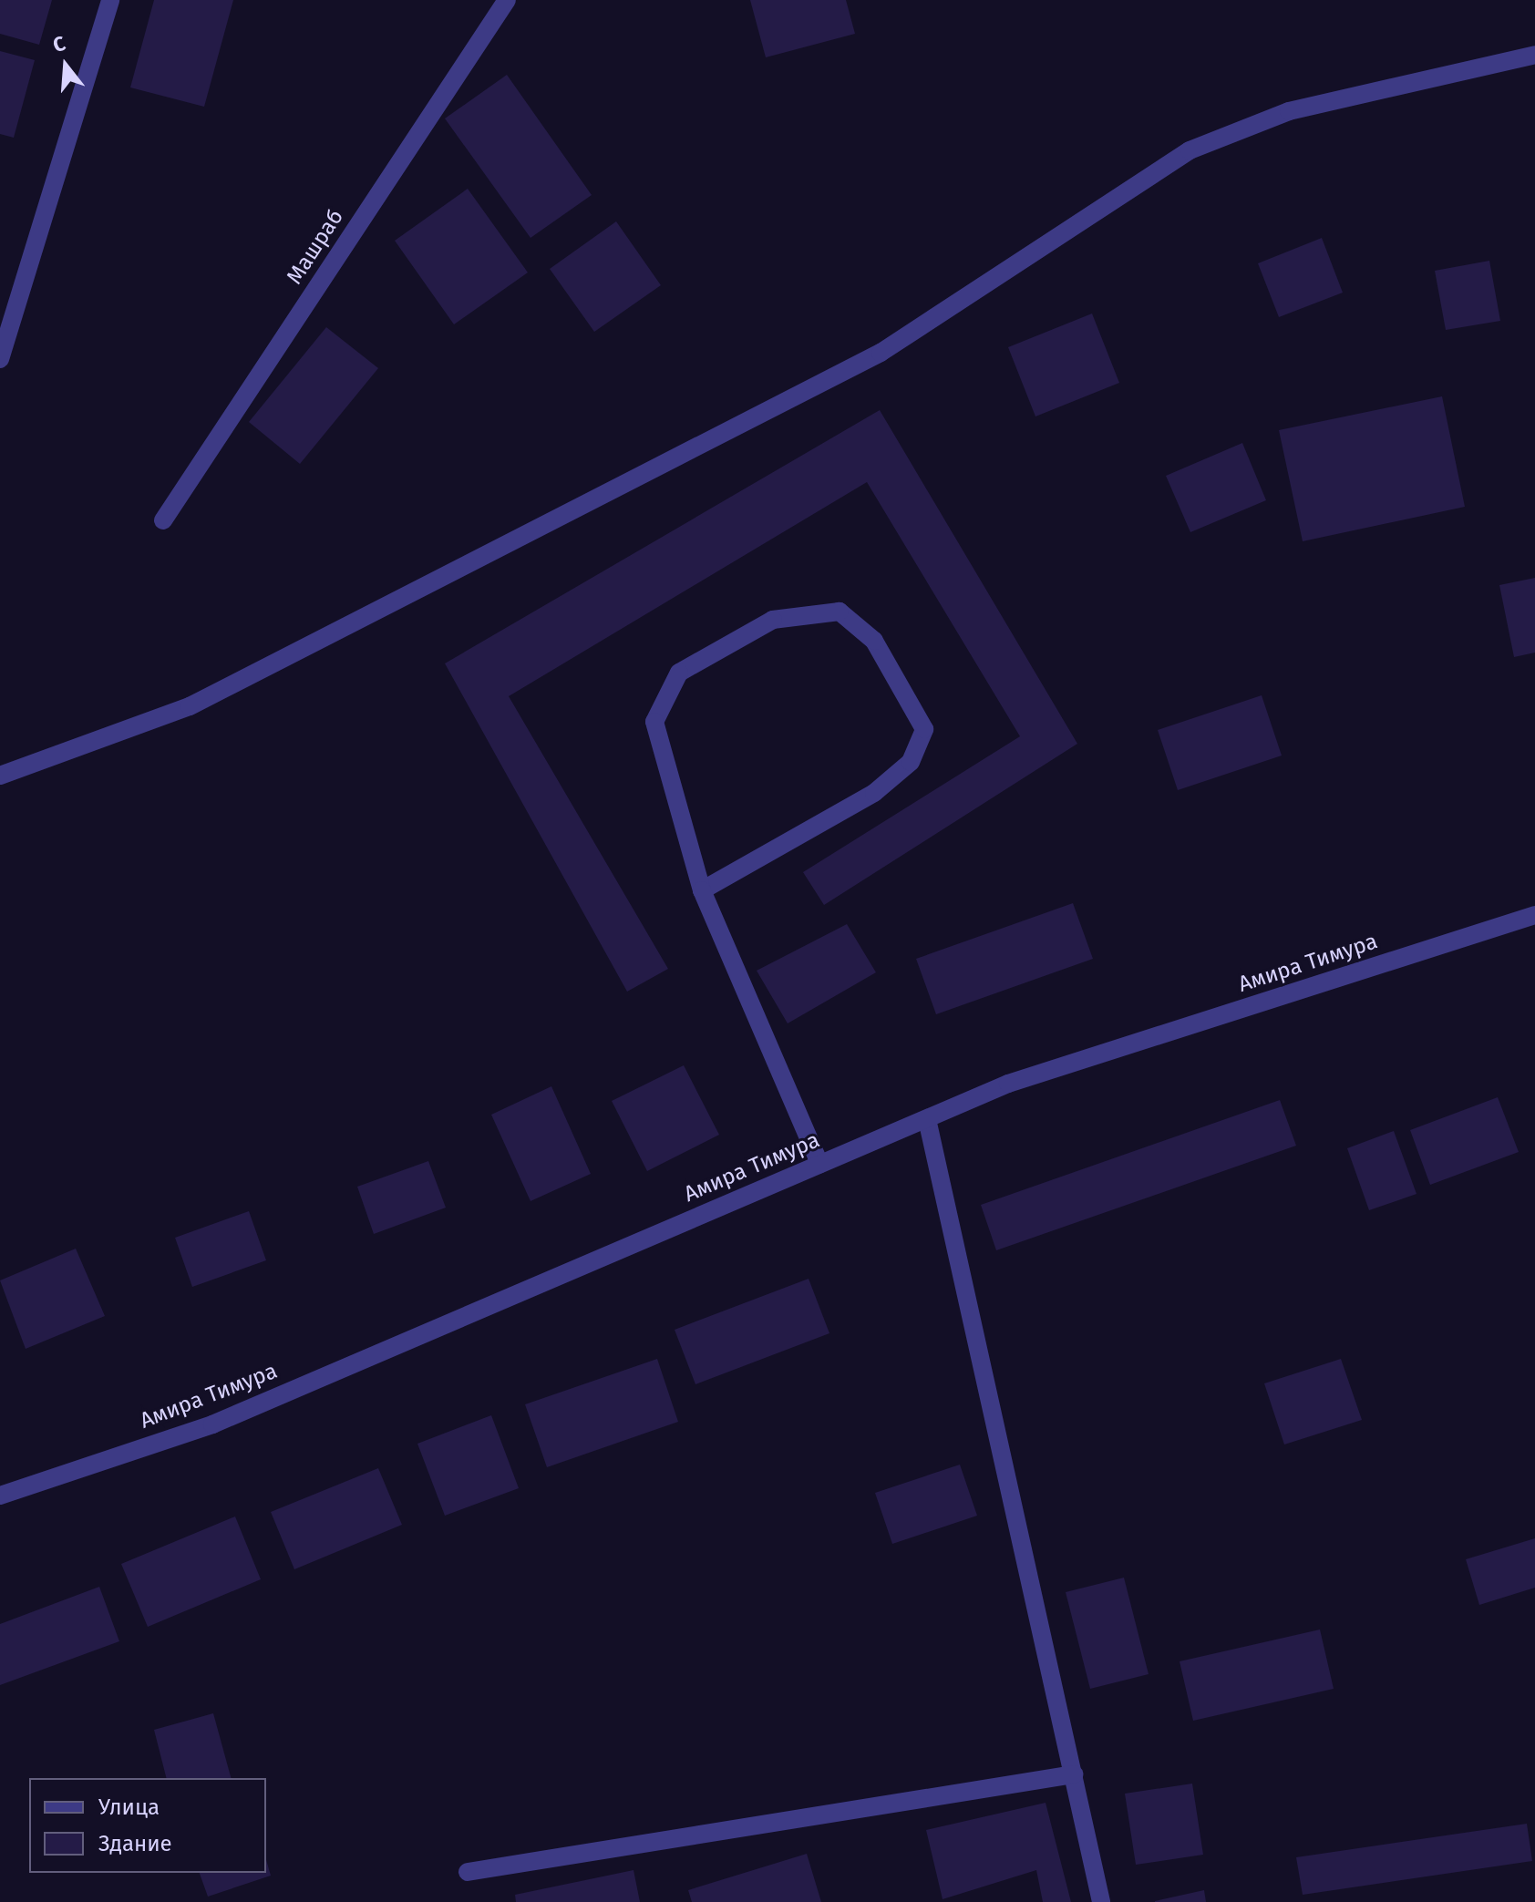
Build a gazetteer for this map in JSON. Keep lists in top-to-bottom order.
{
  "streets": {
    "street": ["Машраб", "Амира Тимура"]
  },
  "legend": ["Улица", "Здание"],
  "north": "top"
}
